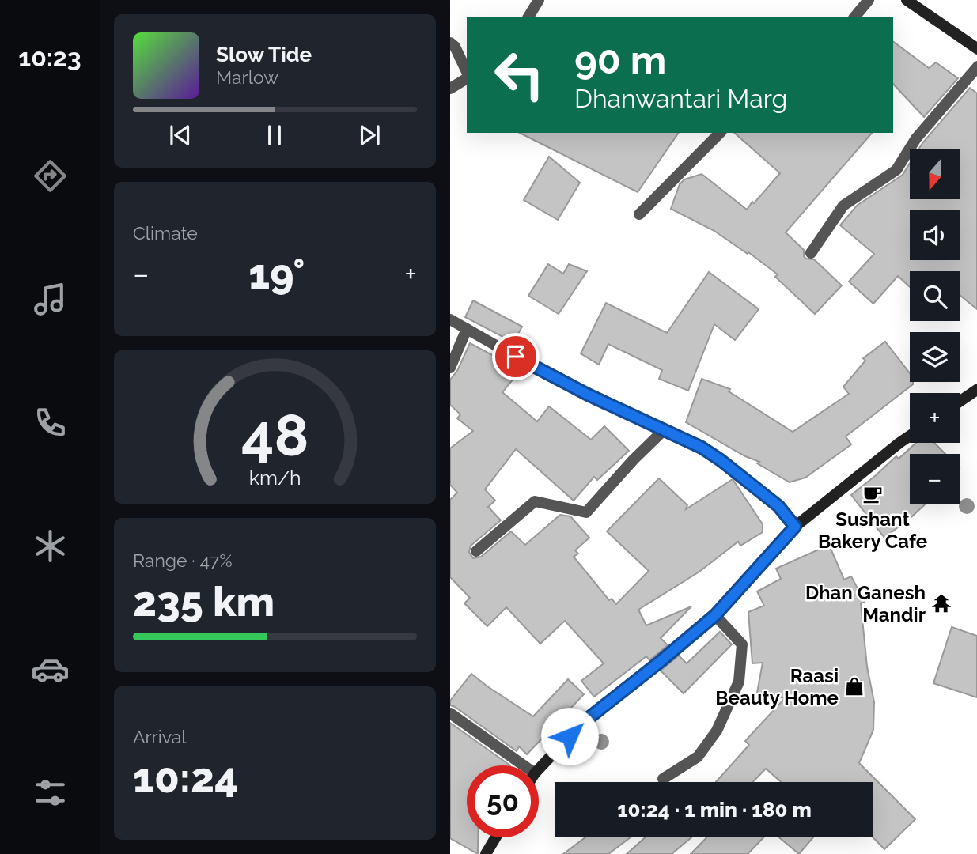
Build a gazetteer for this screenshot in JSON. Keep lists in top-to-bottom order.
{
  "places": {
    "cafe": ["Sushant Bakery Cafe"],
    "temple": ["Dhan Ganesh Mandir"],
    "shop": ["Raasi Beauty Home"]
  },
  "north": "bottom",
  "page": {
    "tabs": "10:23",
    "turn": ["90 m", "Dhanwantari Marg"],
    "song": ["Slow Tide", "Marlow"],
    "map_buttons": ["+", "−"],
    "tile": [
      "Climate",
      ["Range · 47%", "235 km"],
      ["Arrival", "10:24"]
    ],
    "heat": ["−", "19°", "+"],
    "limit": "50",
    "trip": "10:24 · 1 min · 180 m",
    "gauge": ["48", "km/h"]
  }
}
